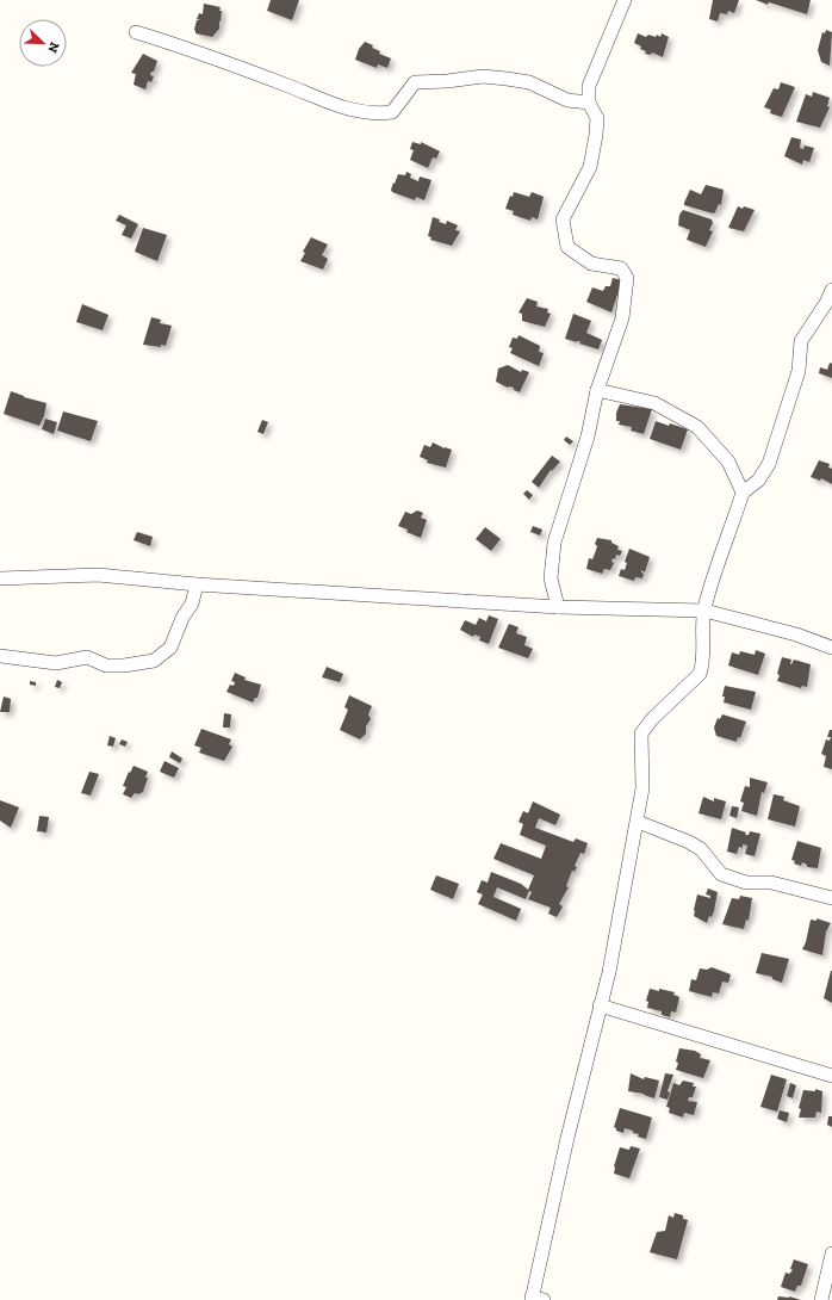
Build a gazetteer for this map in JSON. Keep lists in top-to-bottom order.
{
  "north": "bottom right"
}
